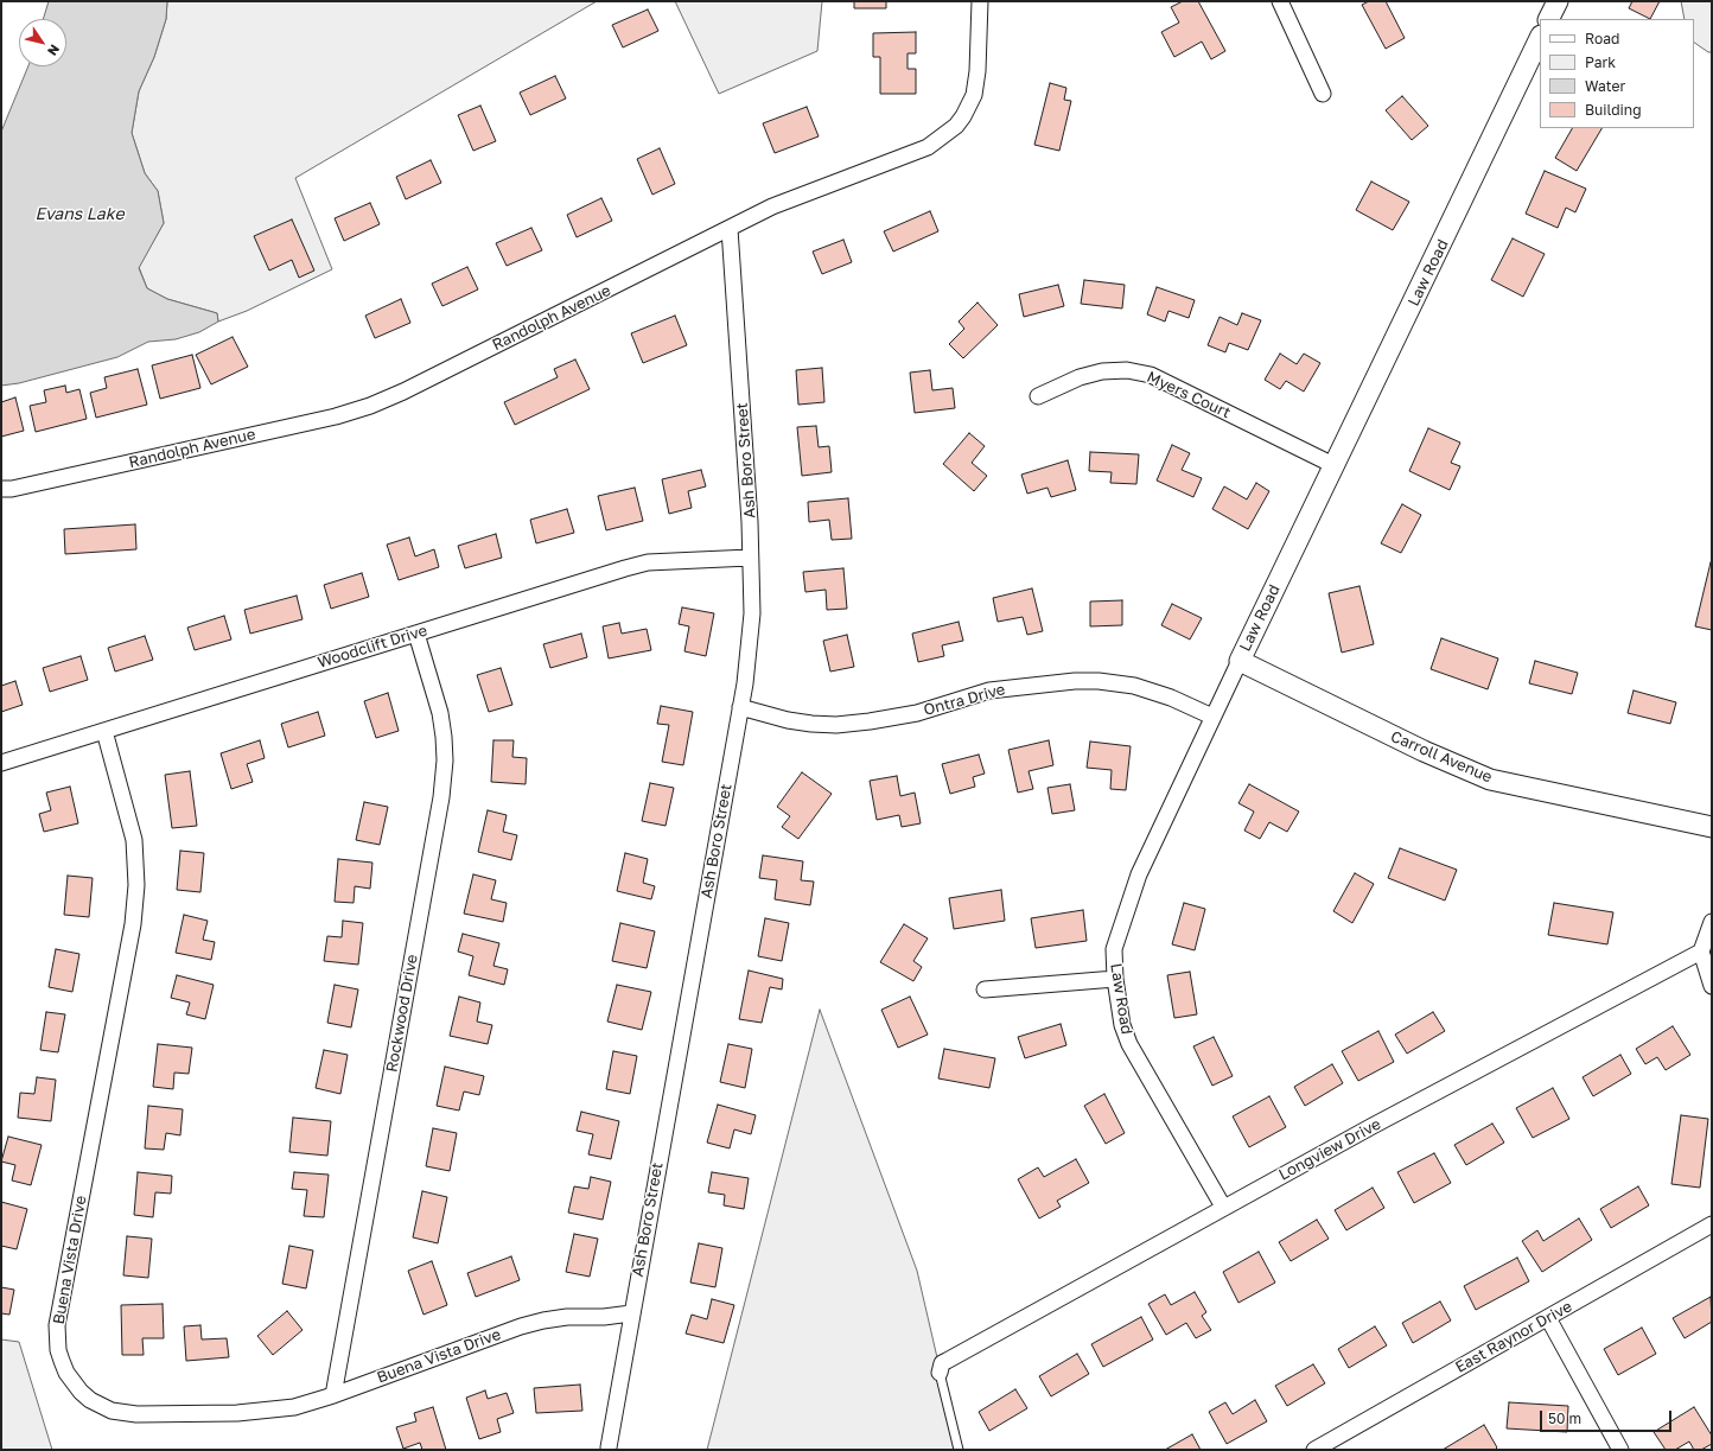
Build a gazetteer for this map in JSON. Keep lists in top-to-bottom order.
{
  "streets": {
    "street": [
      "Law Road",
      "Randolph Avenue",
      "Myers Court",
      "Ash Boro Street",
      "Woodclift Drive",
      "Ontra Drive",
      "Carroll Avenue",
      "Rockwood Drive",
      "Longview Drive",
      "Buena Vista Drive",
      "East Raynor Drive"
    ]
  },
  "crossings": [
    ["Law Road", "Myers Court"],
    ["Law Road", "Ontra Drive"],
    ["Law Road", "Carroll Avenue"],
    ["Law Road", "Longview Drive"],
    ["Randolph Avenue", "Ash Boro Street"],
    ["Ash Boro Street", "Woodclift Drive"],
    ["Ash Boro Street", "Ontra Drive"],
    ["Ash Boro Street", "Buena Vista Drive"],
    ["Woodclift Drive", "Rockwood Drive"],
    ["Woodclift Drive", "Buena Vista Drive"],
    ["Rockwood Drive", "Buena Vista Drive"]
  ],
  "water": ["Evans Lake"],
  "legend": [
    "Road",
    "Park",
    "Water",
    "Building"
  ],
  "scale_bar": "50 m",
  "north": "bottom right"
}
